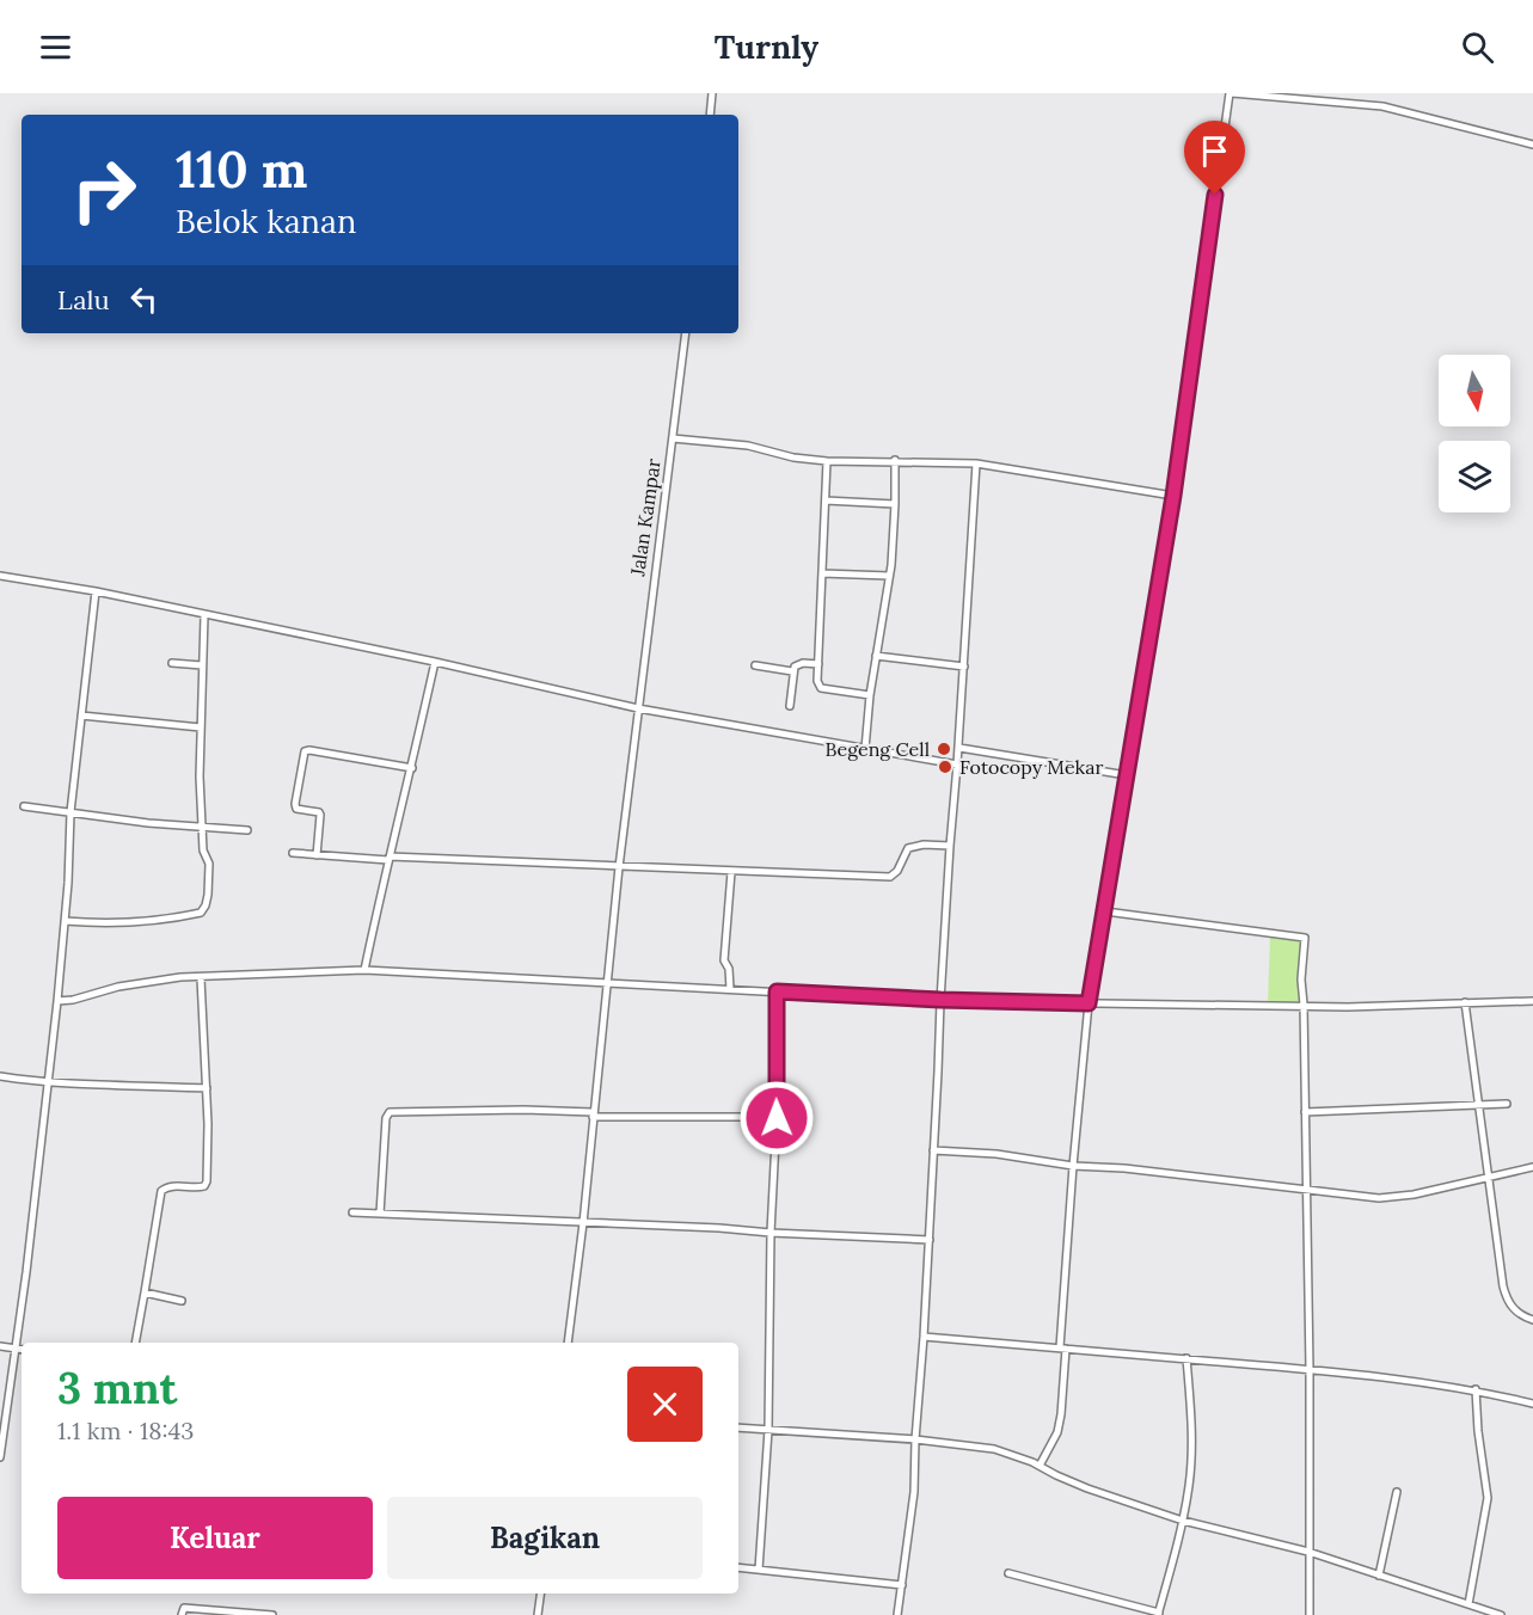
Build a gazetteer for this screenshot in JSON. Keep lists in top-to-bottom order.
{
  "streets": {
    "street": ["Jalan Kampar"]
  },
  "places": ["Begeng Cell", "Fotocopy Mekar"],
  "north": "bottom",
  "page": {
    "header": "Turnly",
    "turn": ["110 m", "Belok kanan"],
    "then": "Lalu",
    "heading": ["3 mnt", "1.1 km · 18:43"],
    "buttons": ["Keluar", "Bagikan"]
  }
}
